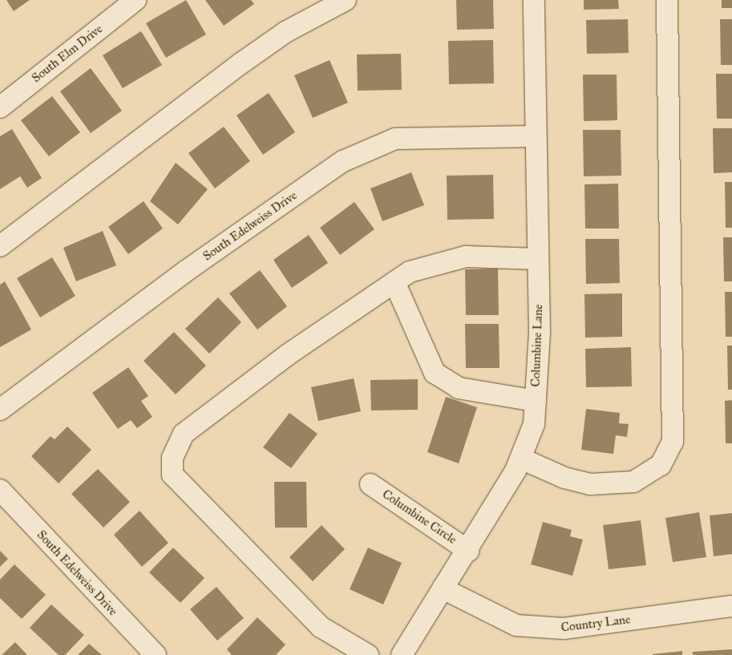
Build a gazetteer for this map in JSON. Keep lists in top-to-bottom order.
{
  "streets": {
    "street": [
      "South Elm Drive",
      "South Edelweiss Drive",
      "Columbine Lane",
      "Columbine Circle",
      "Country Lane"
    ]
  },
  "crossings": [
    ["South Edelweiss Drive", "Columbine Lane"],
    ["Columbine Lane", "Columbine Circle"],
    ["Columbine Lane", "Country Lane"]
  ]
}
